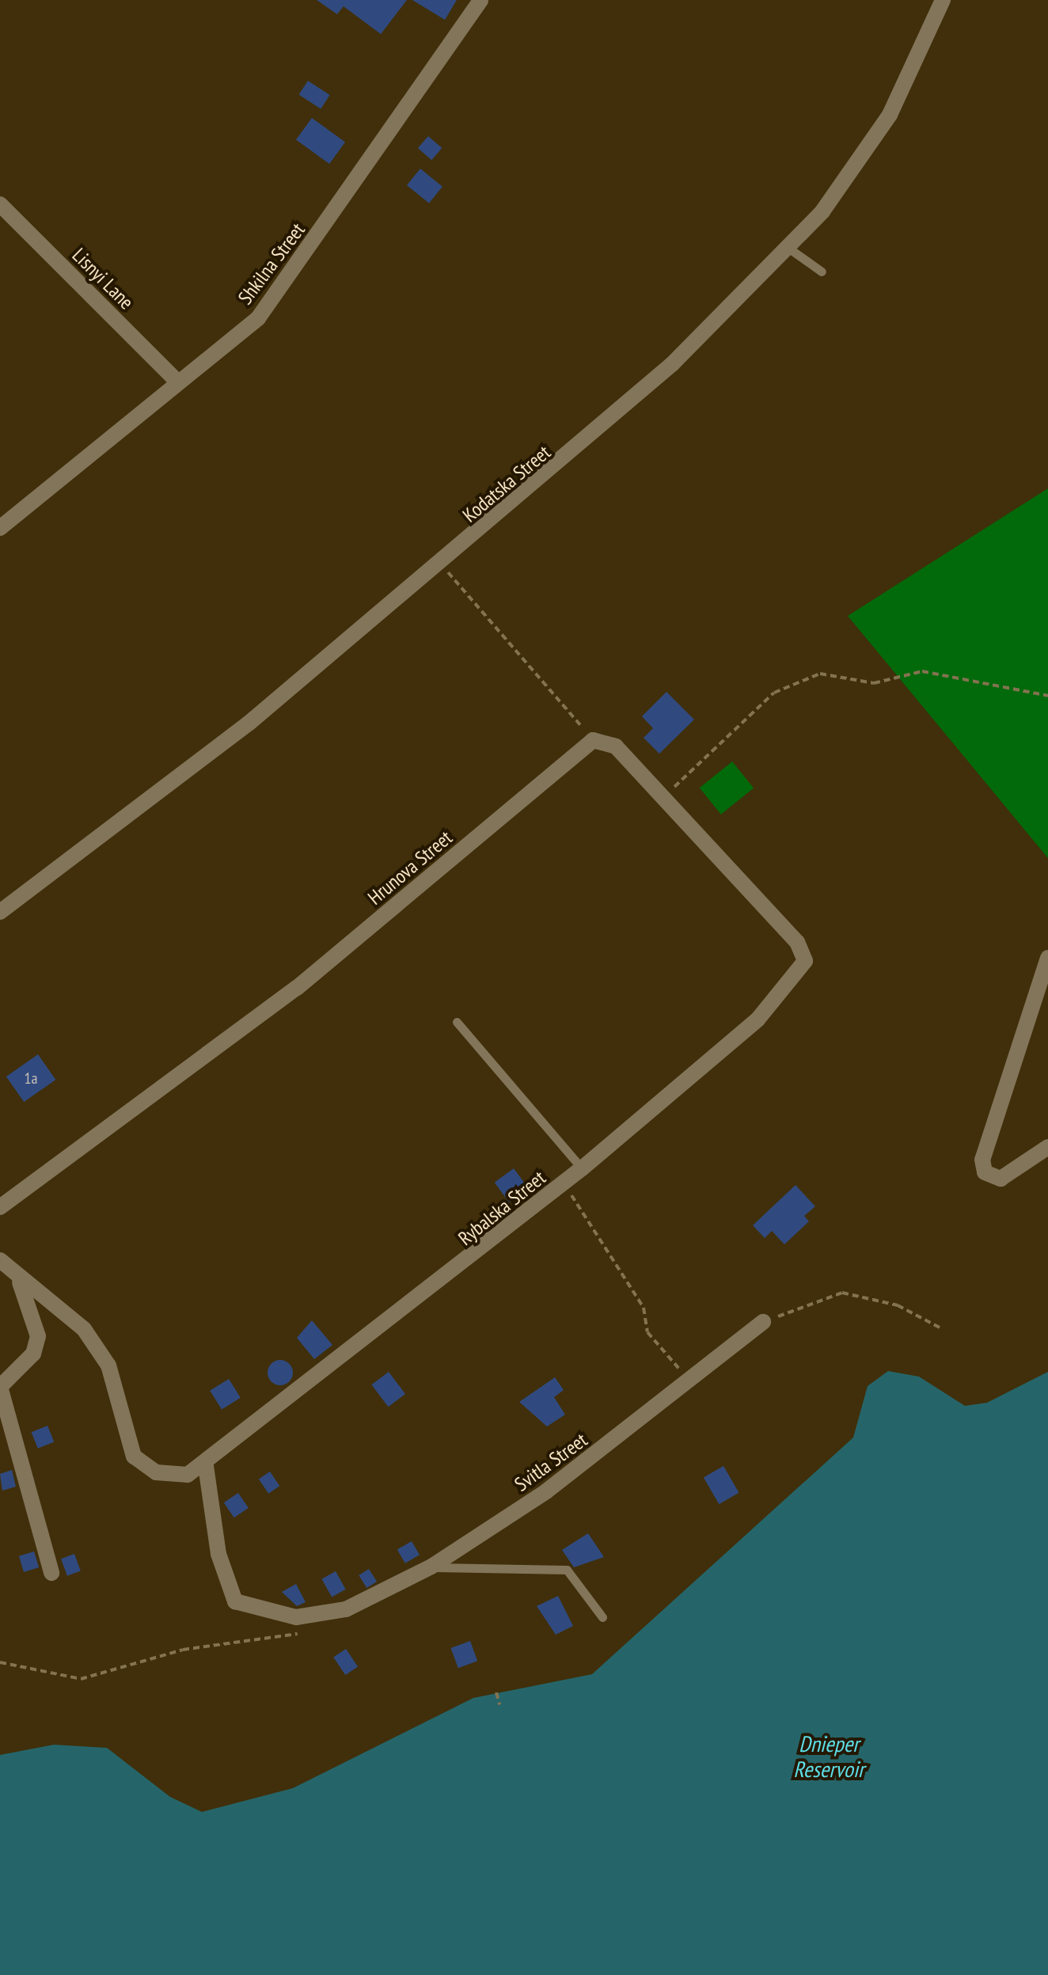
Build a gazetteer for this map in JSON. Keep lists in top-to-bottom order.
{
  "streets": {
    "street": [
      "Shkilna Street",
      "Lisnyi Lane",
      "Kodatska Street",
      "Hrunova Street",
      "Rybalska Street",
      "Svitla Street"
    ]
  },
  "crossings": [
    ["Shkilna Street", "Lisnyi Lane"],
    ["Rybalska Street", "Svitla Street"]
  ],
  "water": ["Dnieper Reservoir"],
  "house_numbers": ["1а"]
}
